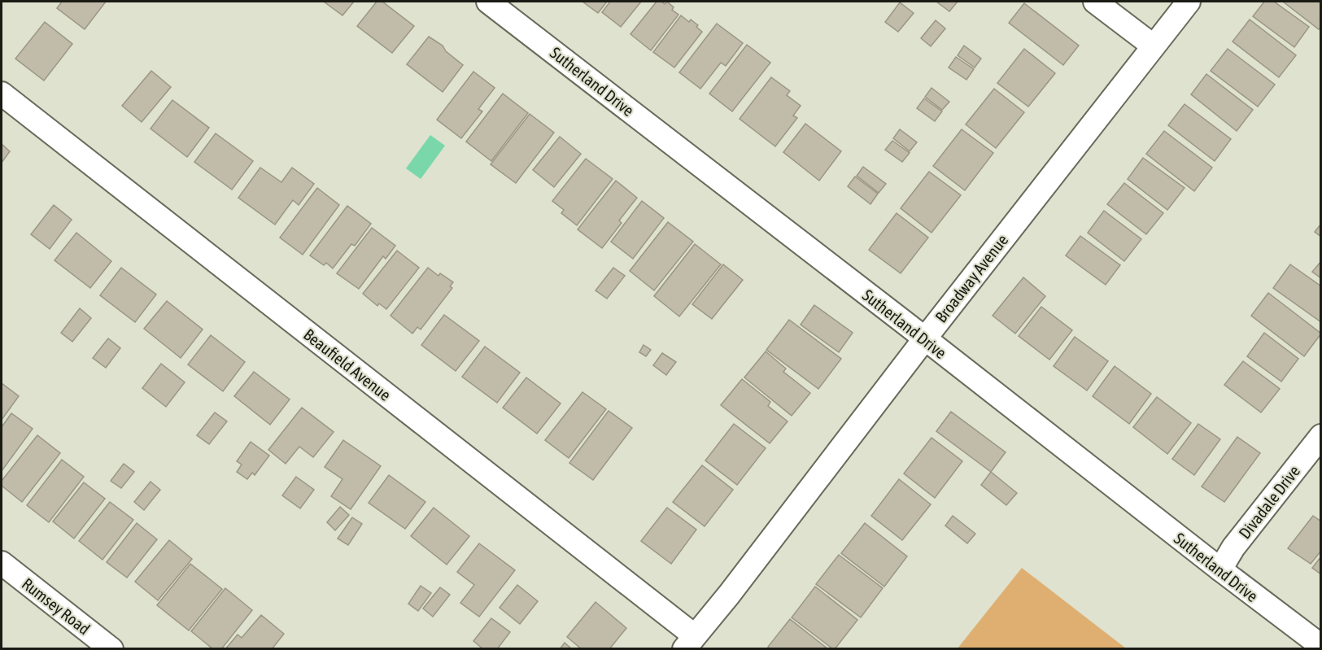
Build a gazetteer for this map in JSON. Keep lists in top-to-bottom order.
{
  "streets": {
    "street": [
      "Sutherland Drive",
      "Broadway Avenue",
      "Beaufield Avenue",
      "Divadale Drive",
      "Rumsey Road"
    ]
  },
  "crossings": [
    ["Sutherland Drive", "Broadway Avenue"],
    ["Sutherland Drive", "Divadale Drive"],
    ["Broadway Avenue", "Beaufield Avenue"]
  ]
}
